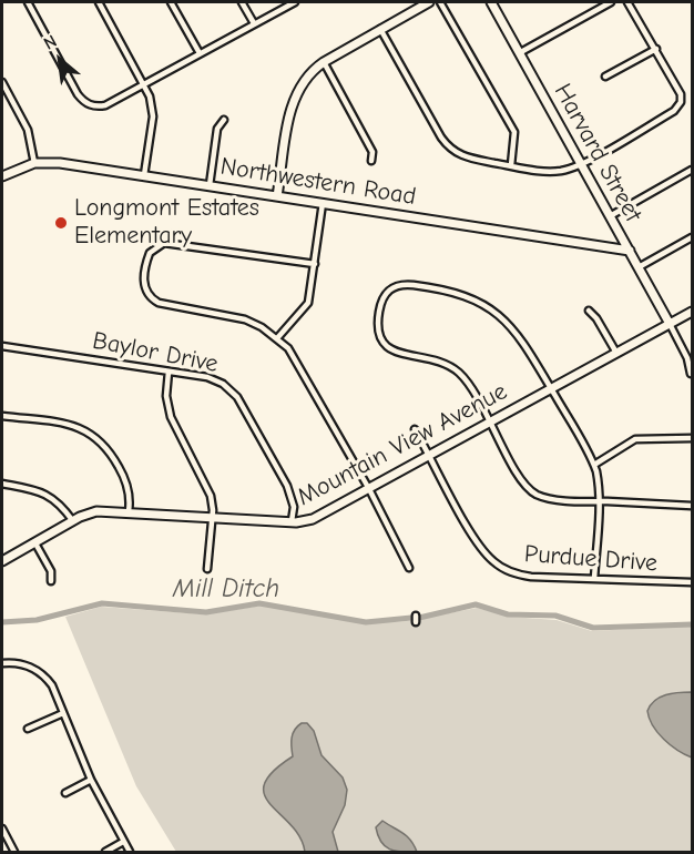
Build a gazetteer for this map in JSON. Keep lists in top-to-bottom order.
{
  "streets": {
    "street": [
      "Harvard Street",
      "Northwestern Road",
      "Baylor Drive",
      "Mountain View Avenue",
      "Purdue Drive"
    ]
  },
  "crossings": [
    ["Harvard Street", "Northwestern Road"],
    ["Harvard Street", "Mountain View Avenue"],
    ["Baylor Drive", "Mountain View Avenue"],
    ["Mountain View Avenue", "Purdue Drive"]
  ],
  "water": ["Mill Ditch"],
  "places": ["Longmont Estates Elementary"],
  "north": "top left"
}
